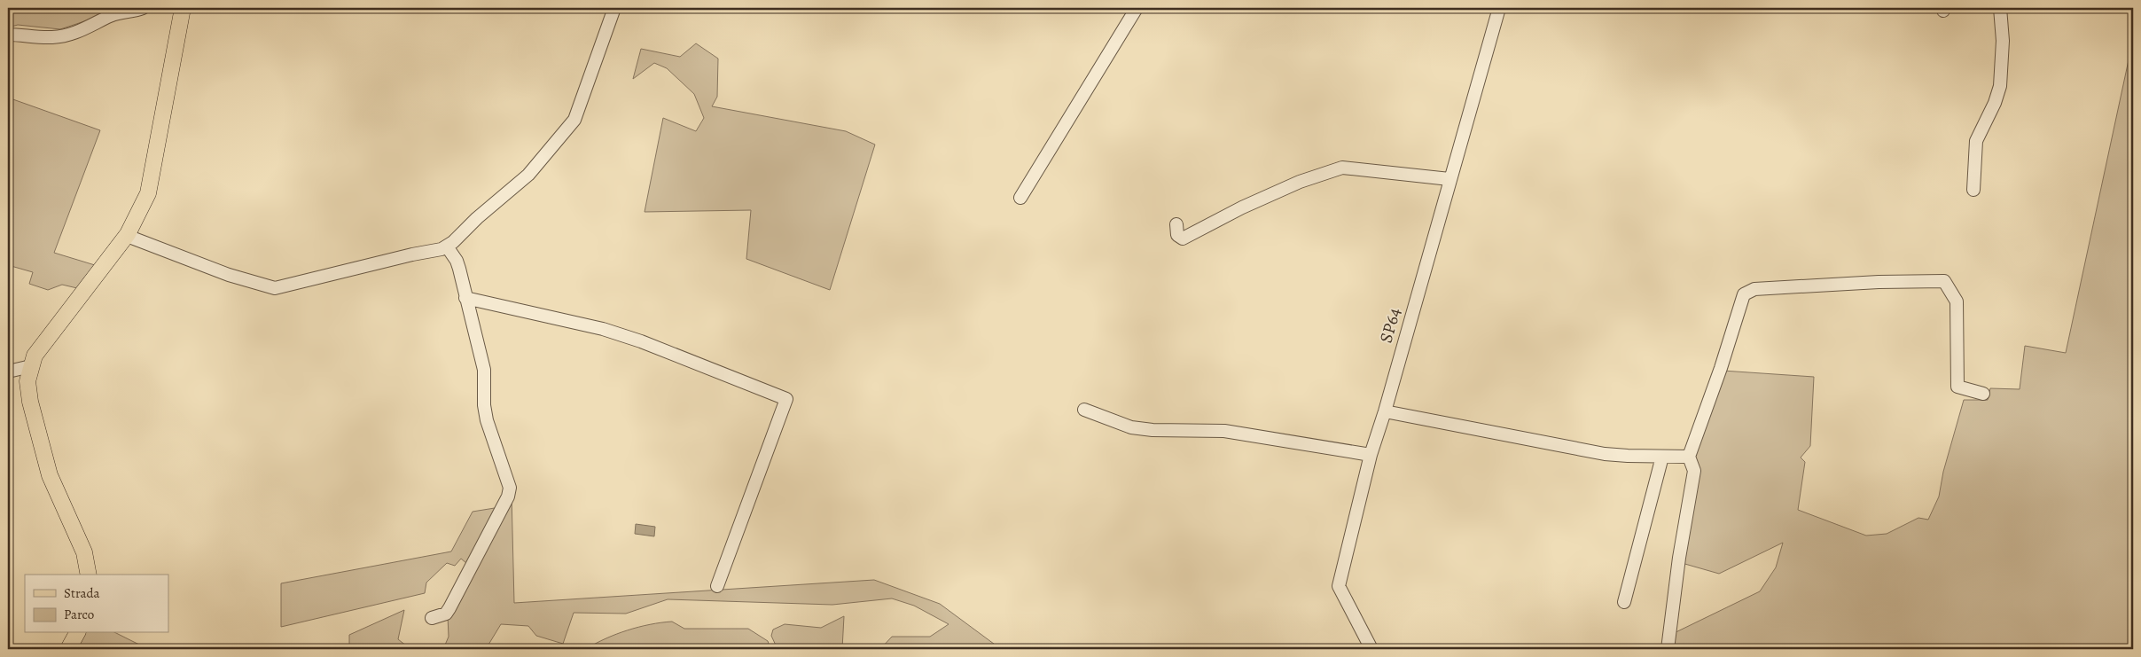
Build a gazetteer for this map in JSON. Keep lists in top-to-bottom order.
{
  "streets": {
    "street": ["SP64"]
  },
  "legend": ["Strada", "Parco"]
}
